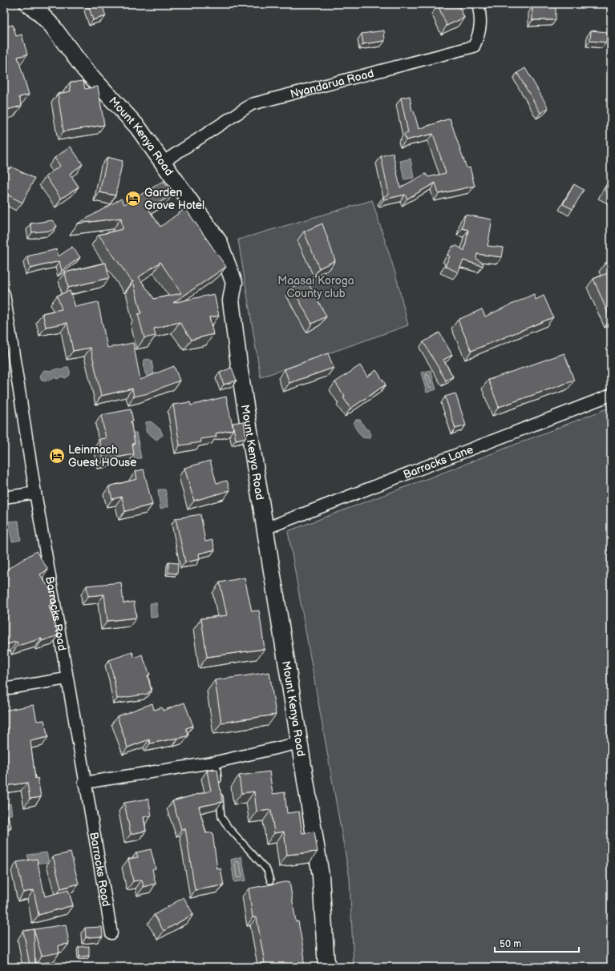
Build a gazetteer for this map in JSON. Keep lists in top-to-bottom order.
{
  "streets": {
    "main road": ["Mount Kenya Road"],
    "street": ["Nyandarua Road", "Barracks Lane", "Barracks Road"]
  },
  "crossings": [
    ["Nyandarua Road", "Mount Kenya Road"],
    ["Mount Kenya Road", "Barracks Lane"]
  ],
  "parks": ["Maasai Koroga County club"],
  "places": {
    "hotel": ["Garden Grove Hotel", "Leinmach Guest HOuse"]
  },
  "scale_bar": "50 m"
}
